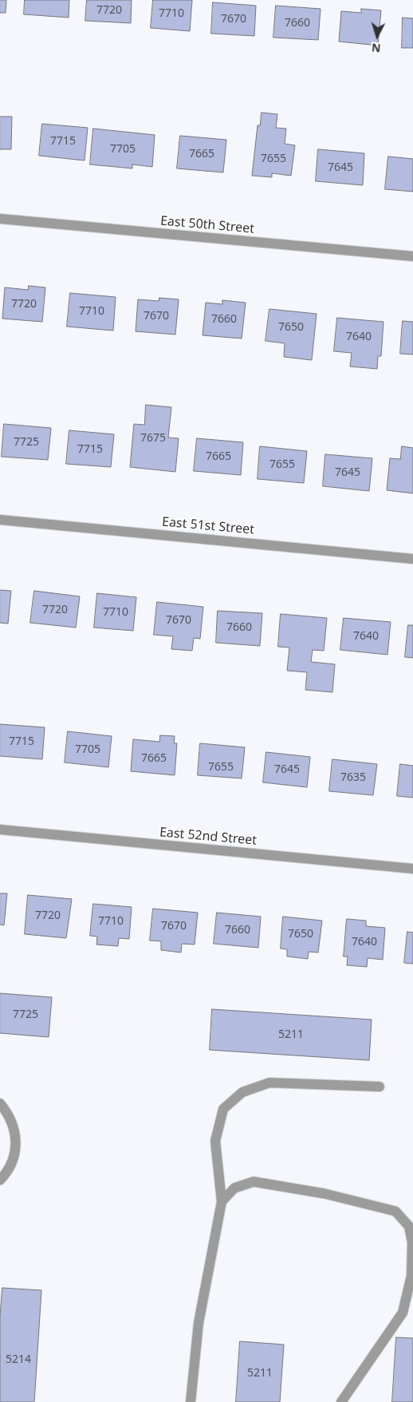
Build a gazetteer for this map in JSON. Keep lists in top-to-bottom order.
{
  "streets": {
    "street": ["East 50th Street", "East 51st Street", "East 52nd Street"]
  },
  "house_numbers": [
    "7720",
    "7710",
    "7670",
    "7660",
    "7715",
    "7705",
    "7665",
    "7655",
    "7645",
    "7720",
    "7710",
    "7670",
    "7660",
    "7650",
    "7640",
    "7675",
    "7725",
    "7715",
    "7665",
    "7655",
    "7645",
    "7720",
    "7710",
    "7670",
    "7660",
    "7640",
    "7715",
    "7705",
    "7665",
    "7655",
    "7645",
    "7635",
    "7720",
    "7710",
    "7670",
    "7660",
    "7650",
    "7640",
    "7725",
    "5211",
    "5214",
    "5211"
  ],
  "north": "bottom"
}
